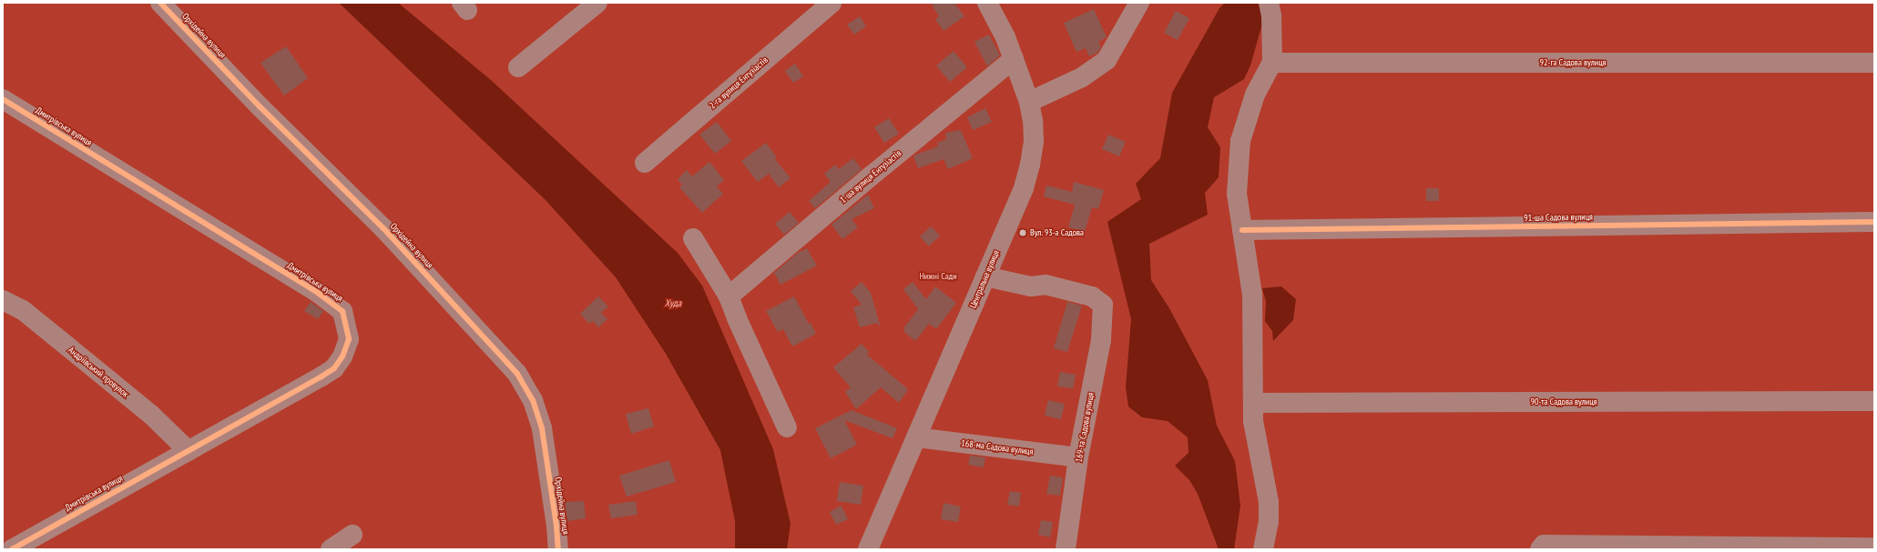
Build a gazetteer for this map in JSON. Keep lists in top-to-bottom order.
{
  "streets": {
    "street": [
      "Орхідейна вулиця",
      "92-га Садова вулиця",
      "2-га вулиця Ентузіастів",
      "Дмитрівська вулиця",
      "1-ша вулиця Ентузіастів",
      "91-ша Садова вулиця",
      "Центральна вулиця",
      "Андріївський провулок",
      "90-та Садова вулиця",
      "169-та Садова вулиця",
      "168-ма Садова вулиця"
    ]
  },
  "crossings": [
    ["Дмитрівська вулиця", "Андріївський провулок"],
    ["1-ша вулиця Ентузіастів", "Центральна вулиця"],
    ["Центральна вулиця", "169-та Садова вулиця"],
    ["Центральна вулиця", "168-ма Садова вулиця"],
    ["169-та Садова вулиця", "168-ма Садова вулиця"]
  ],
  "water": ["Худа"],
  "parks": ["Нижні Сади"],
  "places": ["Вул. 93-а Садова"]
}
